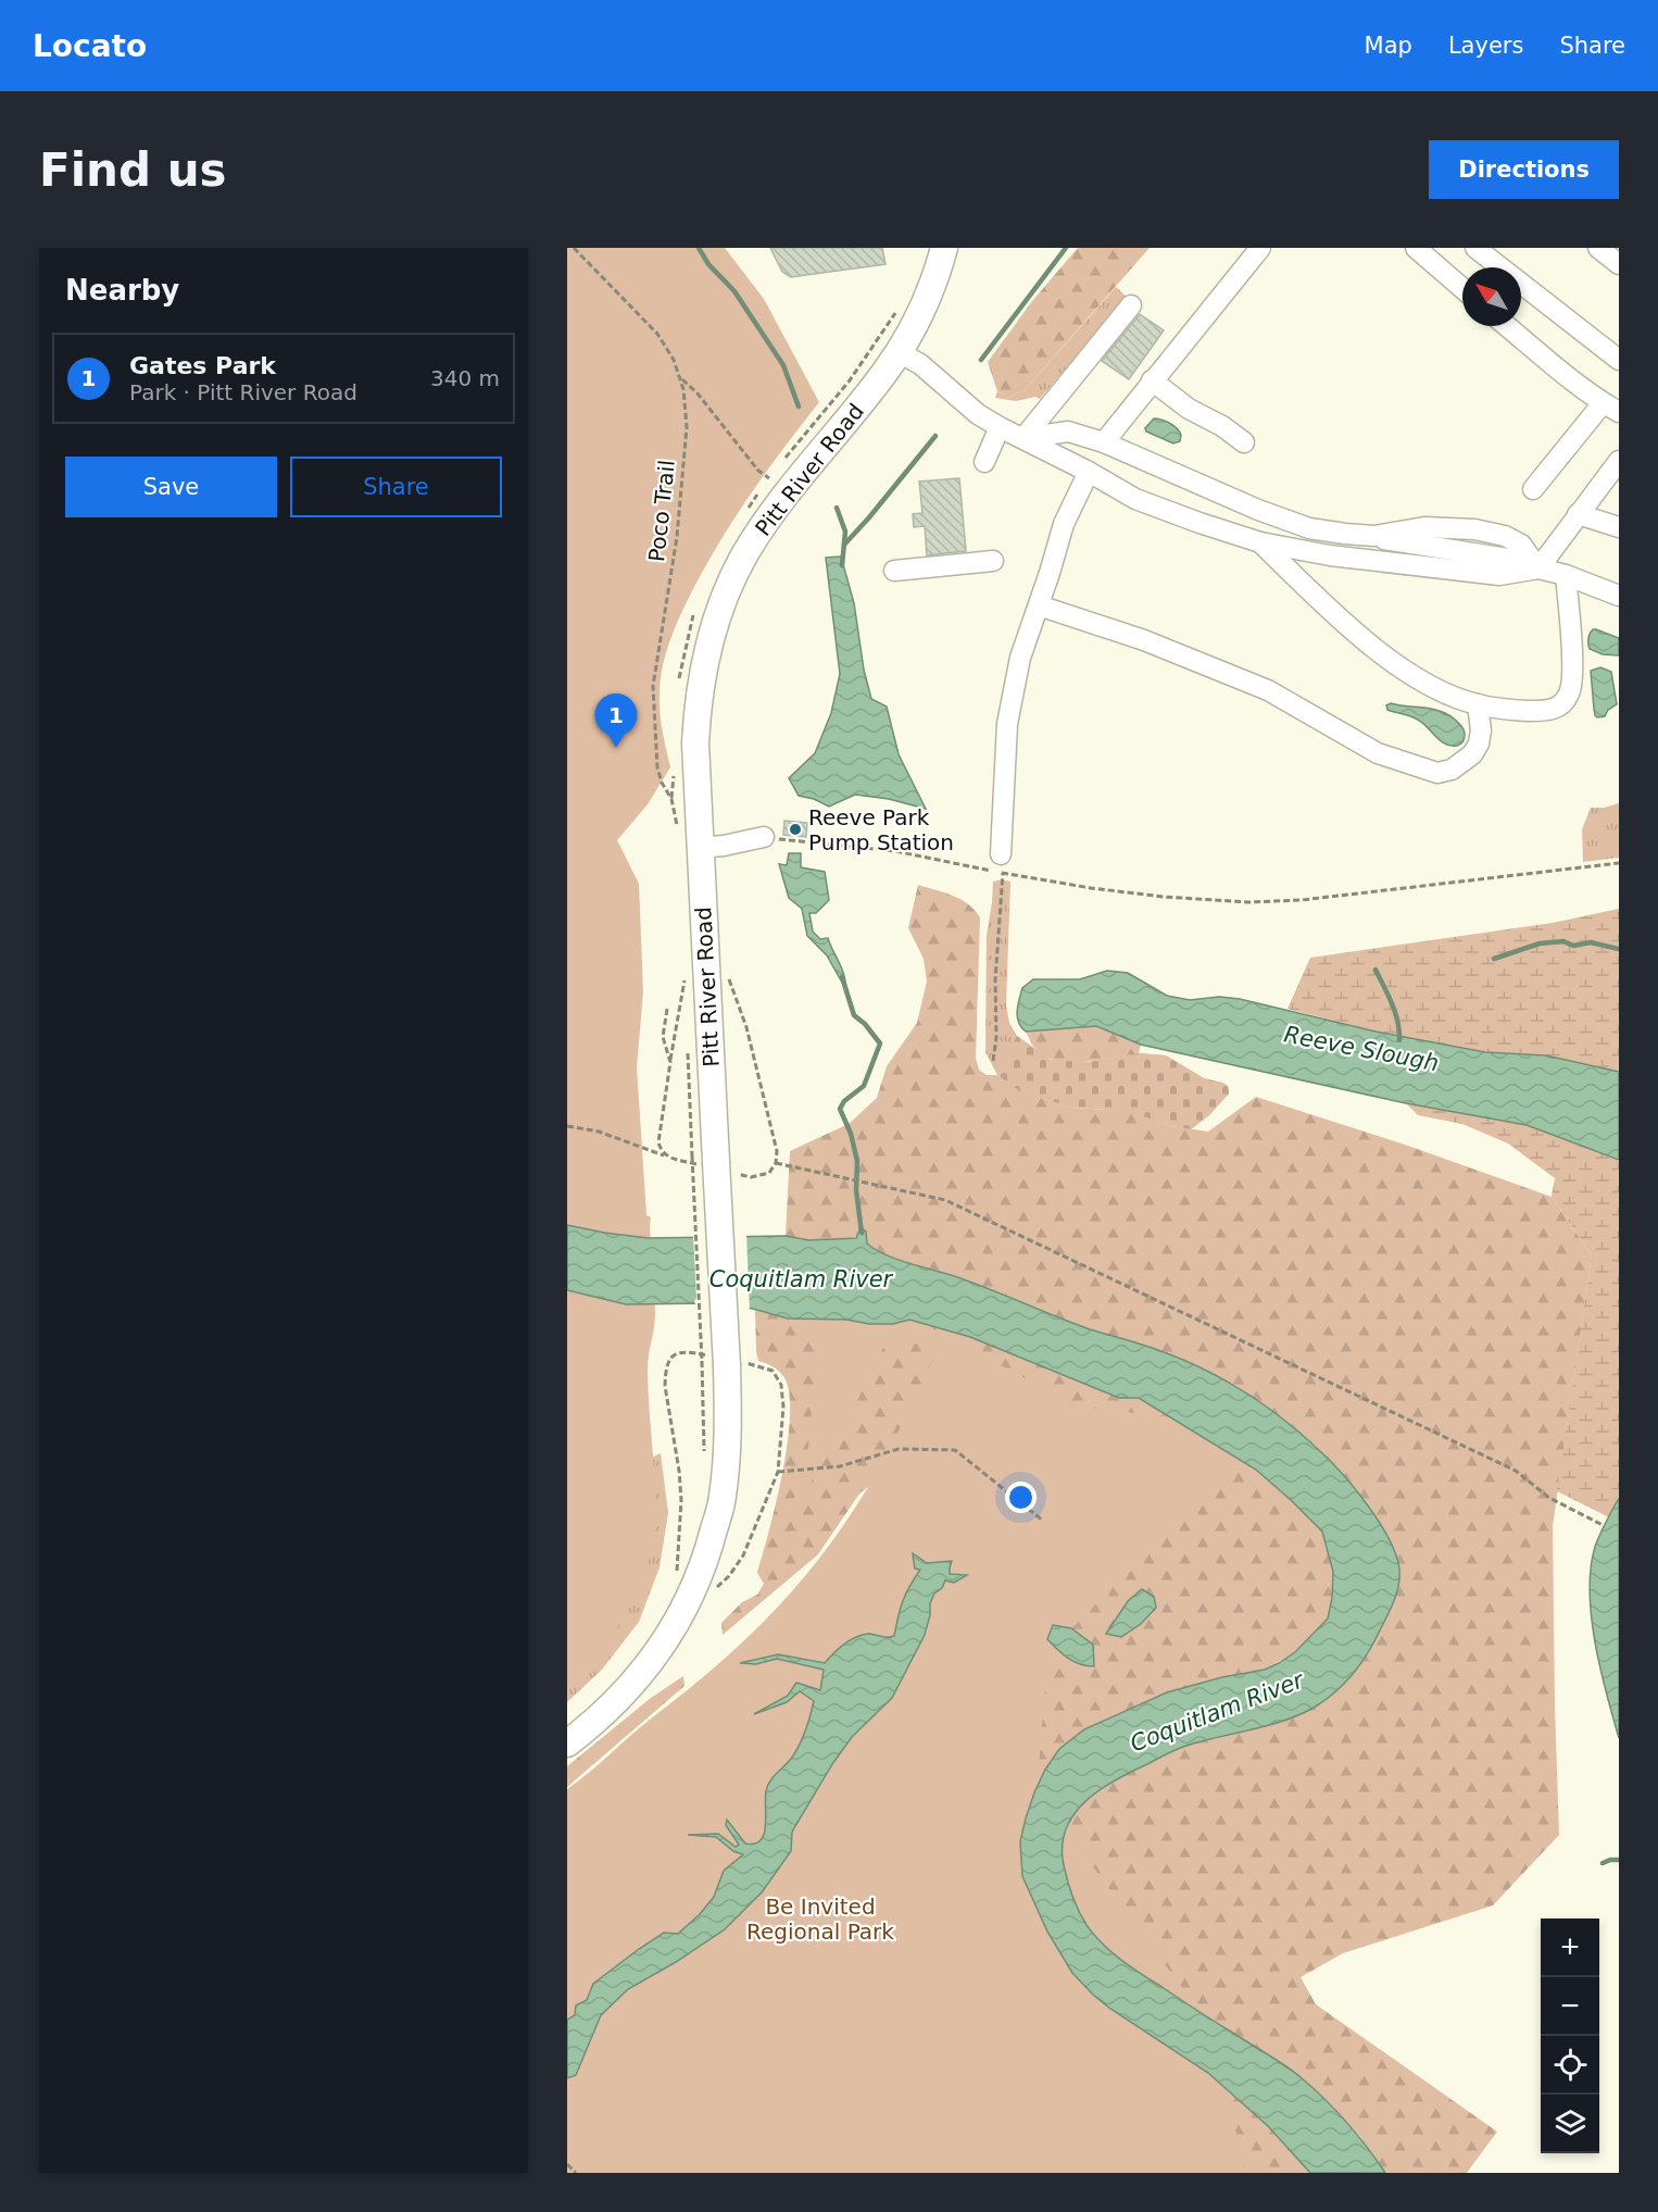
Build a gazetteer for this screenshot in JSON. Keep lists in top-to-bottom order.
{
  "streets": {
    "main road": ["Pitt River Road"],
    "path": ["Poco Trail"]
  },
  "water": ["Reeve Slough", "Coquitlam River"],
  "parks": ["Be Invited Regional Park"],
  "places": ["Reeve Park Pump Station"],
  "north": "top left",
  "page": {
    "header": "Locato",
    "nav": ["Map", "Layers", "Share"],
    "buttons": [
      "Directions",
      ["Save", "Share"]
    ],
    "title": "Find us",
    "heading": "Nearby",
    "list": [
      {
        "mark": "1",
        "name": "Gates Park",
        "note": "Park · Pitt River Road",
        "value": "340 m"
      }
    ],
    "pins": "1",
    "map_buttons": ["+", "−"]
  }
}
